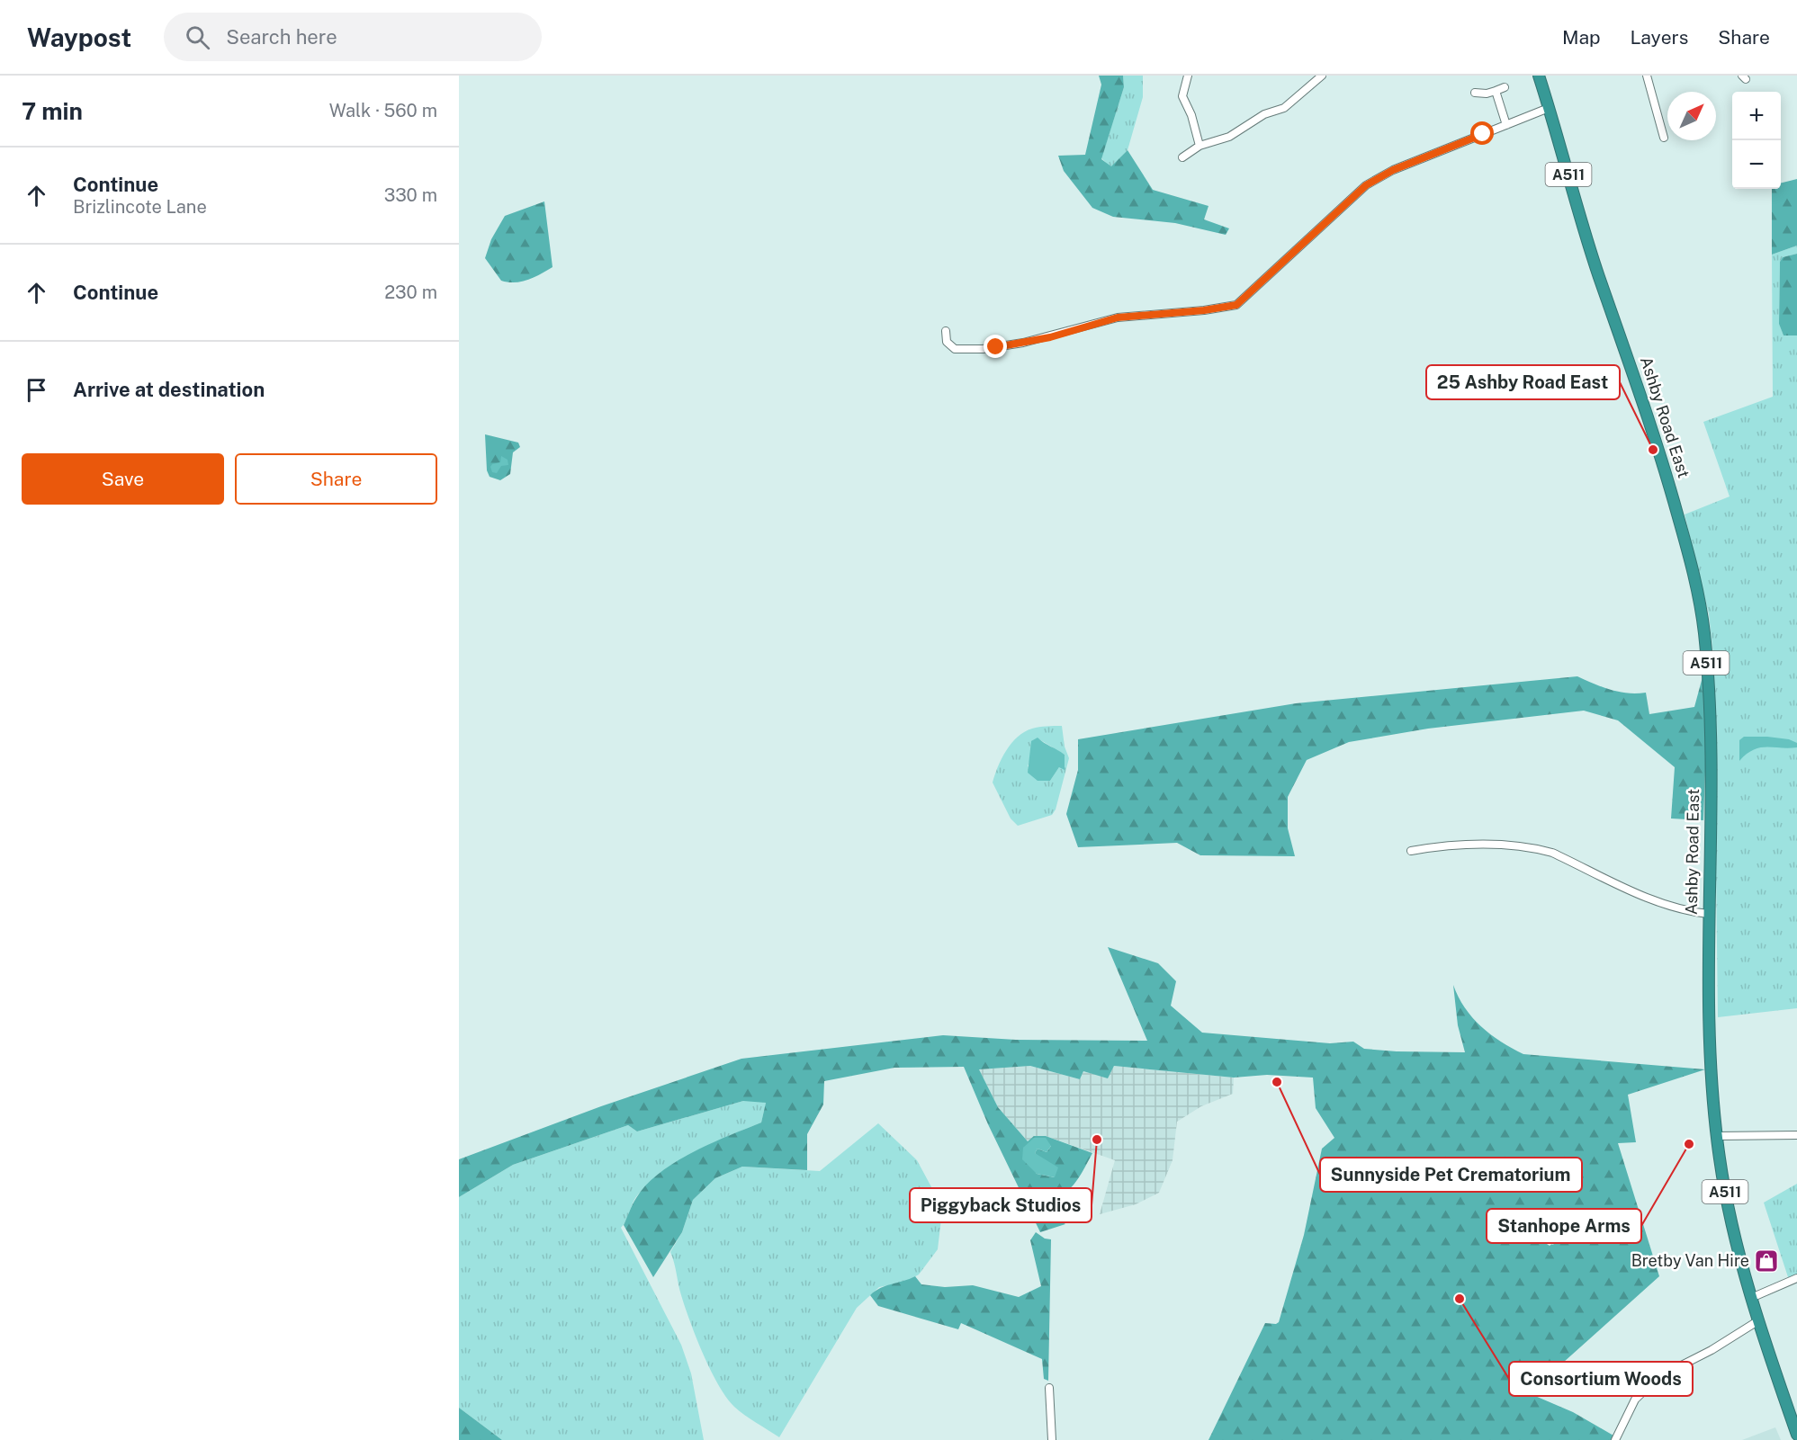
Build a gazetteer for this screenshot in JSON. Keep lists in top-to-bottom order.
{
  "streets": {
    "highway": ["A511", "Ashby Road East"]
  },
  "crossings": [
    ["A511", "Ashby Road East"]
  ],
  "places": {
    "other": [
      "25 Ashby Road East",
      "Sunnyside Pet Crematorium",
      "Piggyback Studios",
      "Stanhope Arms",
      "Consortium Woods"
    ],
    "shop": ["Bretby Van Hire"]
  },
  "north": "top right",
  "page": {
    "header": "Waypost",
    "search": "Search here",
    "nav": ["Map", "Layers", "Share"],
    "heading": ["7 min", "Walk · 560 m"],
    "map_buttons": ["+", "−"],
    "list": [
      ["Continue", "Brizlincote Lane", "330 m"],
      ["Continue", "230 m"],
      "Arrive at destination"
    ],
    "buttons": ["Save", "Share"]
  }
}
